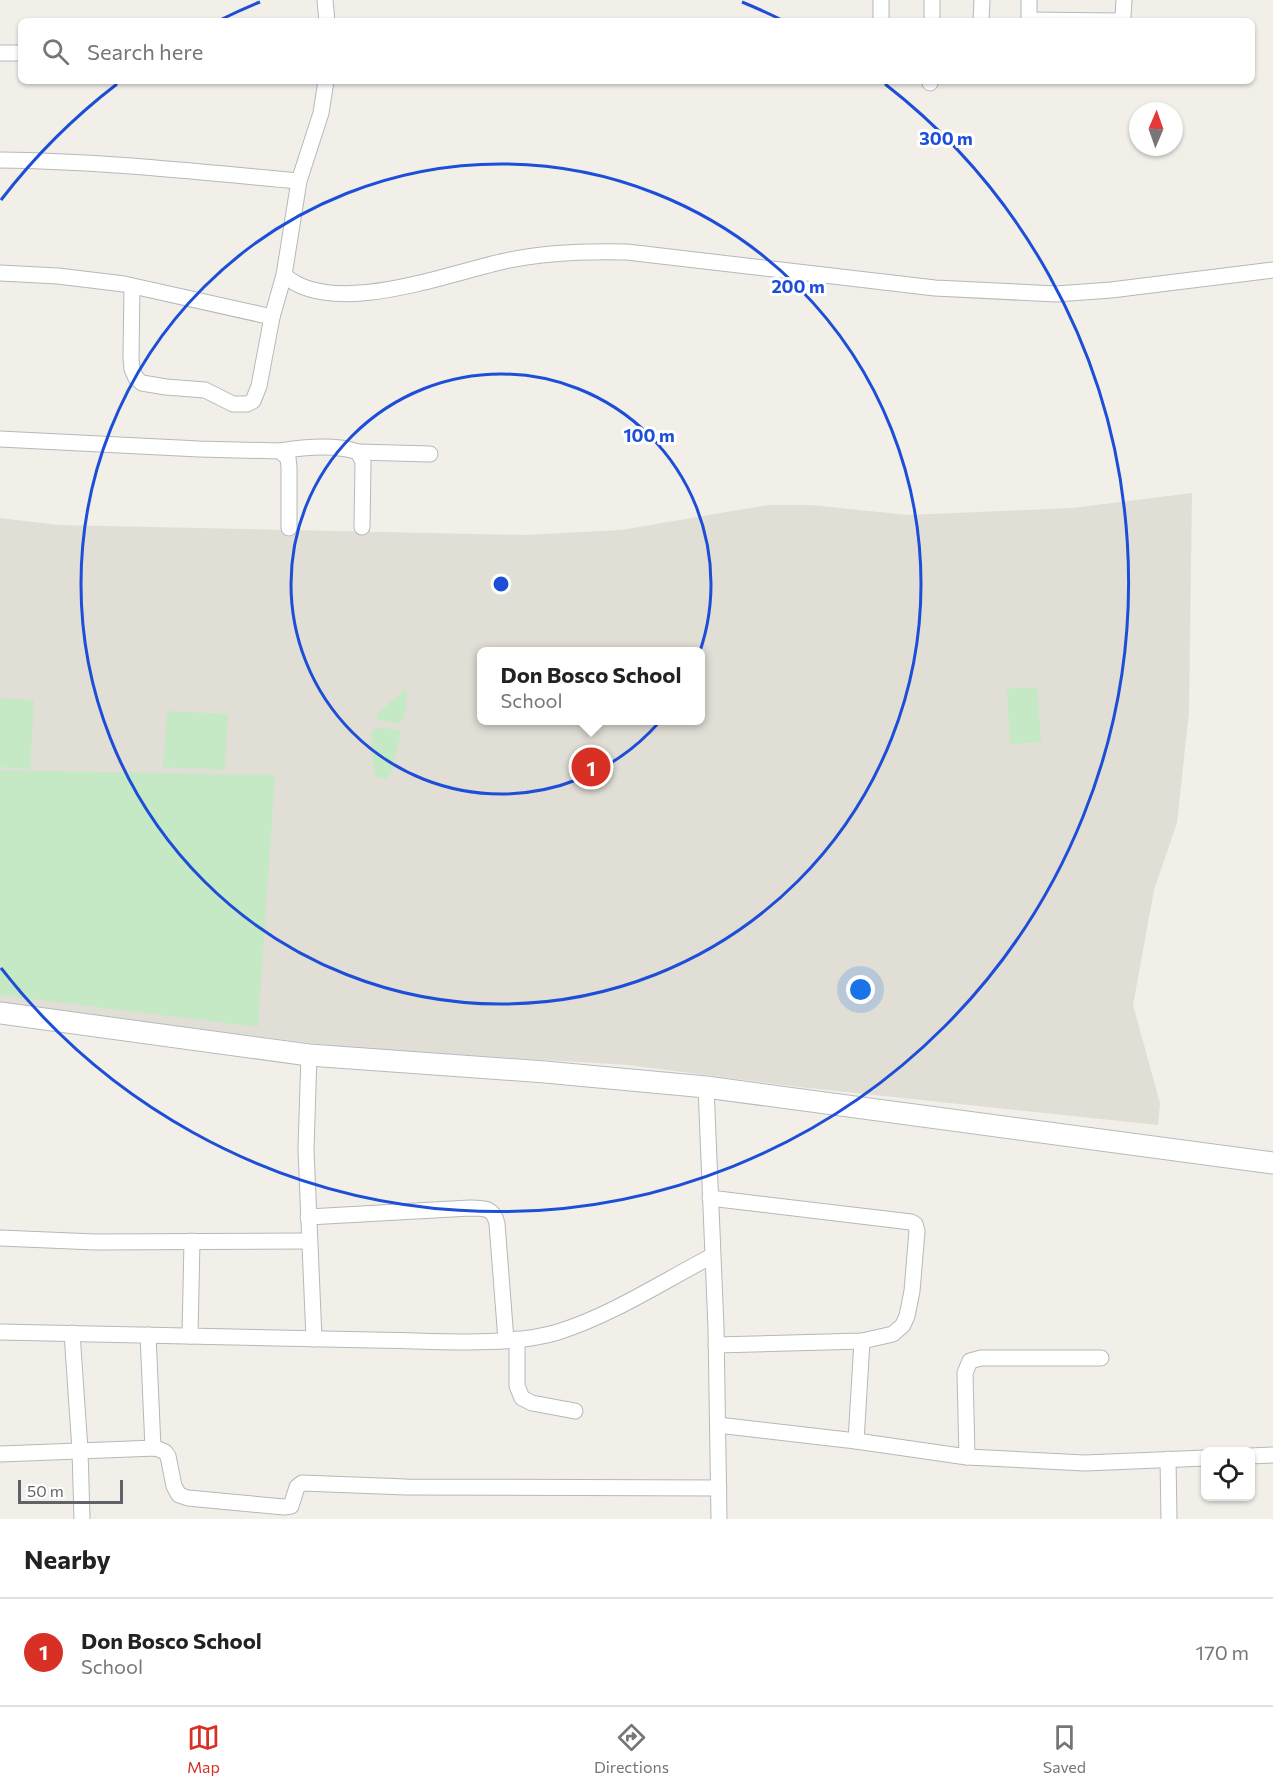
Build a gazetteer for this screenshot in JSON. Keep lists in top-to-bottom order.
{
  "scale_bar": "50 m",
  "north": "top",
  "page": {
    "search": "Search here",
    "popup": ["Don Bosco School", "School"],
    "pins": "1",
    "scale": "50 m",
    "heading": "Nearby",
    "list": [
      {
        "mark": "1",
        "name": "Don Bosco School",
        "note": "School",
        "value": "170 m"
      }
    ],
    "nav": ["Map", "Directions", "Saved"]
  },
  "rings": ["300 m", "200 m", "100 m"]
}
